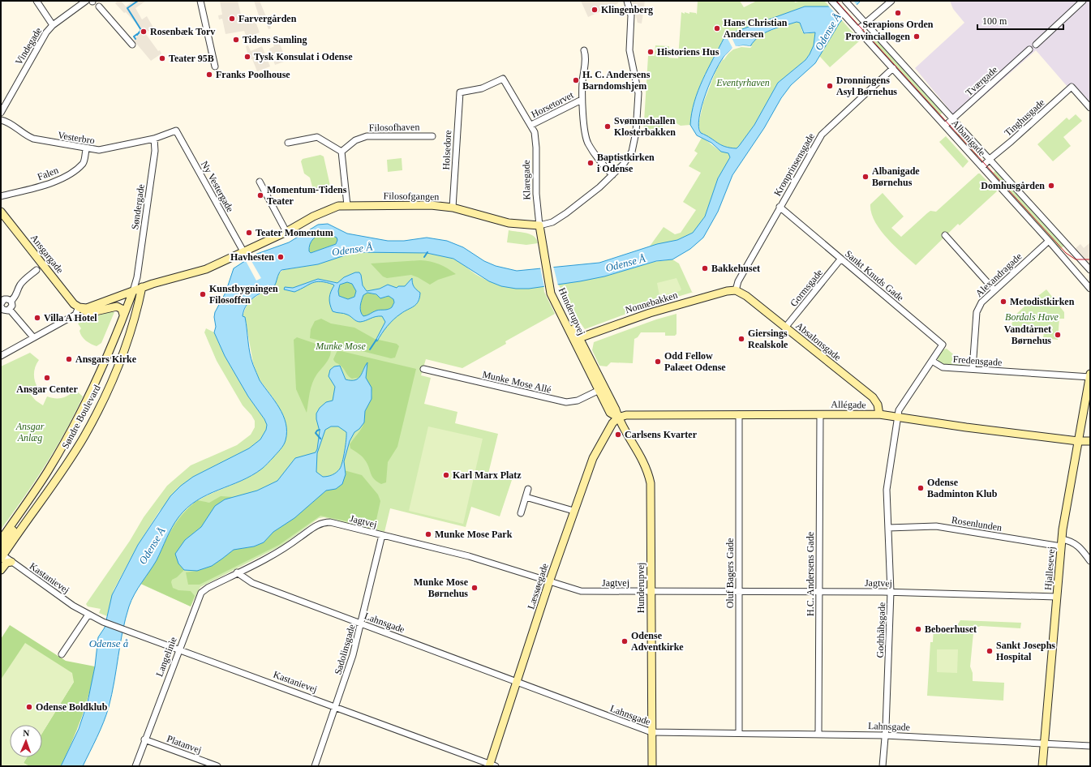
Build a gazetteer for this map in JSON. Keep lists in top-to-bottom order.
{
  "streets": {
    "main road": [
      "Klaregade",
      "Filosofgangen",
      "Ansgargade",
      "Nonnebakken",
      "Hunderupvej",
      "Absalonsgade",
      "Allégade",
      "Søndre Boulevard",
      "Hjallesevej",
      "Læssøegade"
    ],
    "street": [
      "Vindegade",
      "Tværgade",
      "Horsetorvet",
      "Tinghusgade",
      "Filosofhaven",
      "Vesterbro",
      "Albanigade",
      "Holsedore",
      "Kronprinsensgade",
      "Falen",
      "Ny Vestergade",
      "Søndergade",
      "Alexandragade",
      "Sankt Knuds Gade",
      "Gormsgade",
      "Fredensgade",
      "Munke Mose Allé",
      "Jagtvej",
      "Rosenlunden",
      "Oluf Bagers Gade",
      "H.C. Andersens Gade",
      "Kastanievej",
      "Lahnsgade",
      "Godthåbsgade",
      "Sadolinsgade",
      "Langelinie",
      "Platanvej"
    ]
  },
  "crossings": [
    ["Tværgade", "Albanigade"],
    ["Horsetorvet", "Klaregade"],
    ["Tinghusgade", "Albanigade"],
    ["Vesterbro", "Falen"],
    ["Vesterbro", "Ny Vestergade"],
    ["Vesterbro", "Søndergade"],
    ["Albanigade", "Kronprinsensgade"],
    ["Albanigade", "Alexandragade"],
    ["Holsedore", "Klaregade"],
    ["Holsedore", "Filosofgangen"],
    ["Kronprinsensgade", "Sankt Knuds Gade"],
    ["Kronprinsensgade", "Nonnebakken"],
    ["Kronprinsensgade", "Absalonsgade"],
    ["Klaregade", "Filosofgangen"],
    ["Klaregade", "Hunderupvej"],
    ["Ny Vestergade", "Filosofgangen"],
    ["Filosofgangen", "Søndergade"],
    ["Filosofgangen", "Ansgargade"],
    ["Filosofgangen", "Søndre Boulevard"],
    ["Søndergade", "Søndre Boulevard"],
    ["Alexandragade", "Fredensgade"],
    ["Sankt Knuds Gade", "Gormsgade"],
    ["Sankt Knuds Gade", "Fredensgade"],
    ["Gormsgade", "Absalonsgade"],
    ["Nonnebakken", "Hunderupvej"],
    ["Nonnebakken", "Absalonsgade"],
    ["Hunderupvej", "Munke Mose Allé"],
    ["Hunderupvej", "Allégade"],
    ["Hunderupvej", "Jagtvej"],
    ["Hunderupvej", "Læssøegade"],
    ["Hunderupvej", "Lahnsgade"],
    ["Absalonsgade", "Allégade"],
    ["Fredensgade", "Hjallesevej"],
    ["Allégade", "Hjallesevej"],
    ["Allégade", "Oluf Bagers Gade"],
    ["Allégade", "H.C. Andersens Gade"],
    ["Allégade", "Læssøegade"],
    ["Allégade", "Godthåbsgade"],
    ["Søndre Boulevard", "Kastanievej"],
    ["Jagtvej", "Hjallesevej"],
    ["Jagtvej", "Oluf Bagers Gade"],
    ["Jagtvej", "H.C. Andersens Gade"],
    ["Jagtvej", "Læssøegade"],
    ["Jagtvej", "Lahnsgade"],
    ["Jagtvej", "Godthåbsgade"],
    ["Jagtvej", "Sadolinsgade"],
    ["Jagtvej", "Langelinie"],
    ["Rosenlunden", "Hjallesevej"],
    ["Rosenlunden", "Godthåbsgade"],
    ["Hjallesevej", "Lahnsgade"],
    ["Oluf Bagers Gade", "Lahnsgade"],
    ["H.C. Andersens Gade", "Lahnsgade"],
    ["Kastanievej", "Læssøegade"],
    ["Kastanievej", "Sadolinsgade"],
    ["Kastanievej", "Langelinie"],
    ["Læssøegade", "Lahnsgade"],
    ["Lahnsgade", "Godthåbsgade"],
    ["Lahnsgade", "Sadolinsgade"],
    ["Lahnsgade", "Langelinie"],
    ["Langelinie", "Platanvej"]
  ],
  "water": ["Odense Å", "Odense å"],
  "parks": [
    "Eventyrhaven",
    "Bordals Have",
    "Munke Mose",
    "Ansgar Anlæg"
  ],
  "places": [
    "Klingenberg",
    "Serapions Orden",
    "Farvergården",
    "Hans Christian Andersen",
    "Rosenbæk Torv",
    "Provinciallogen",
    "Tidens Samling",
    "Historiens Hus",
    "Tysk Konsulat i Odense",
    "Teater 95B",
    "Franks Poolhouse",
    "H. C. Andersens Barndomshjem",
    "Dronningens Asyl Børnehus",
    "Svømmehallen Klosterbakken",
    "Baptistkirken i Odense",
    "Albanigade Børnehus",
    "Domhusgården",
    "Momentum-Tidens Teater",
    "Teater Momentum",
    "Havhesten",
    "Bakkehuset",
    "Kunstbygningen Filosoffen",
    "Metodistkirken",
    "Villa A Hotel",
    "Vandtårnet Børnehus",
    "Giersings Realskole",
    "Ansgars Kirke",
    "Odd Fellow Palæet Odense",
    "Ansgar Center",
    "Carlsens Kvarter",
    "Karl Marx Platz",
    "Odense Badminton Klub",
    "Munke Mose Park",
    "Munke Mose Børnehus",
    "Beboerhuset",
    "Odense Adventkirke",
    "Sankt Josephs Hospital",
    "Odense Boldklub"
  ],
  "scale_bar": "100 m",
  "north": "top"
}
